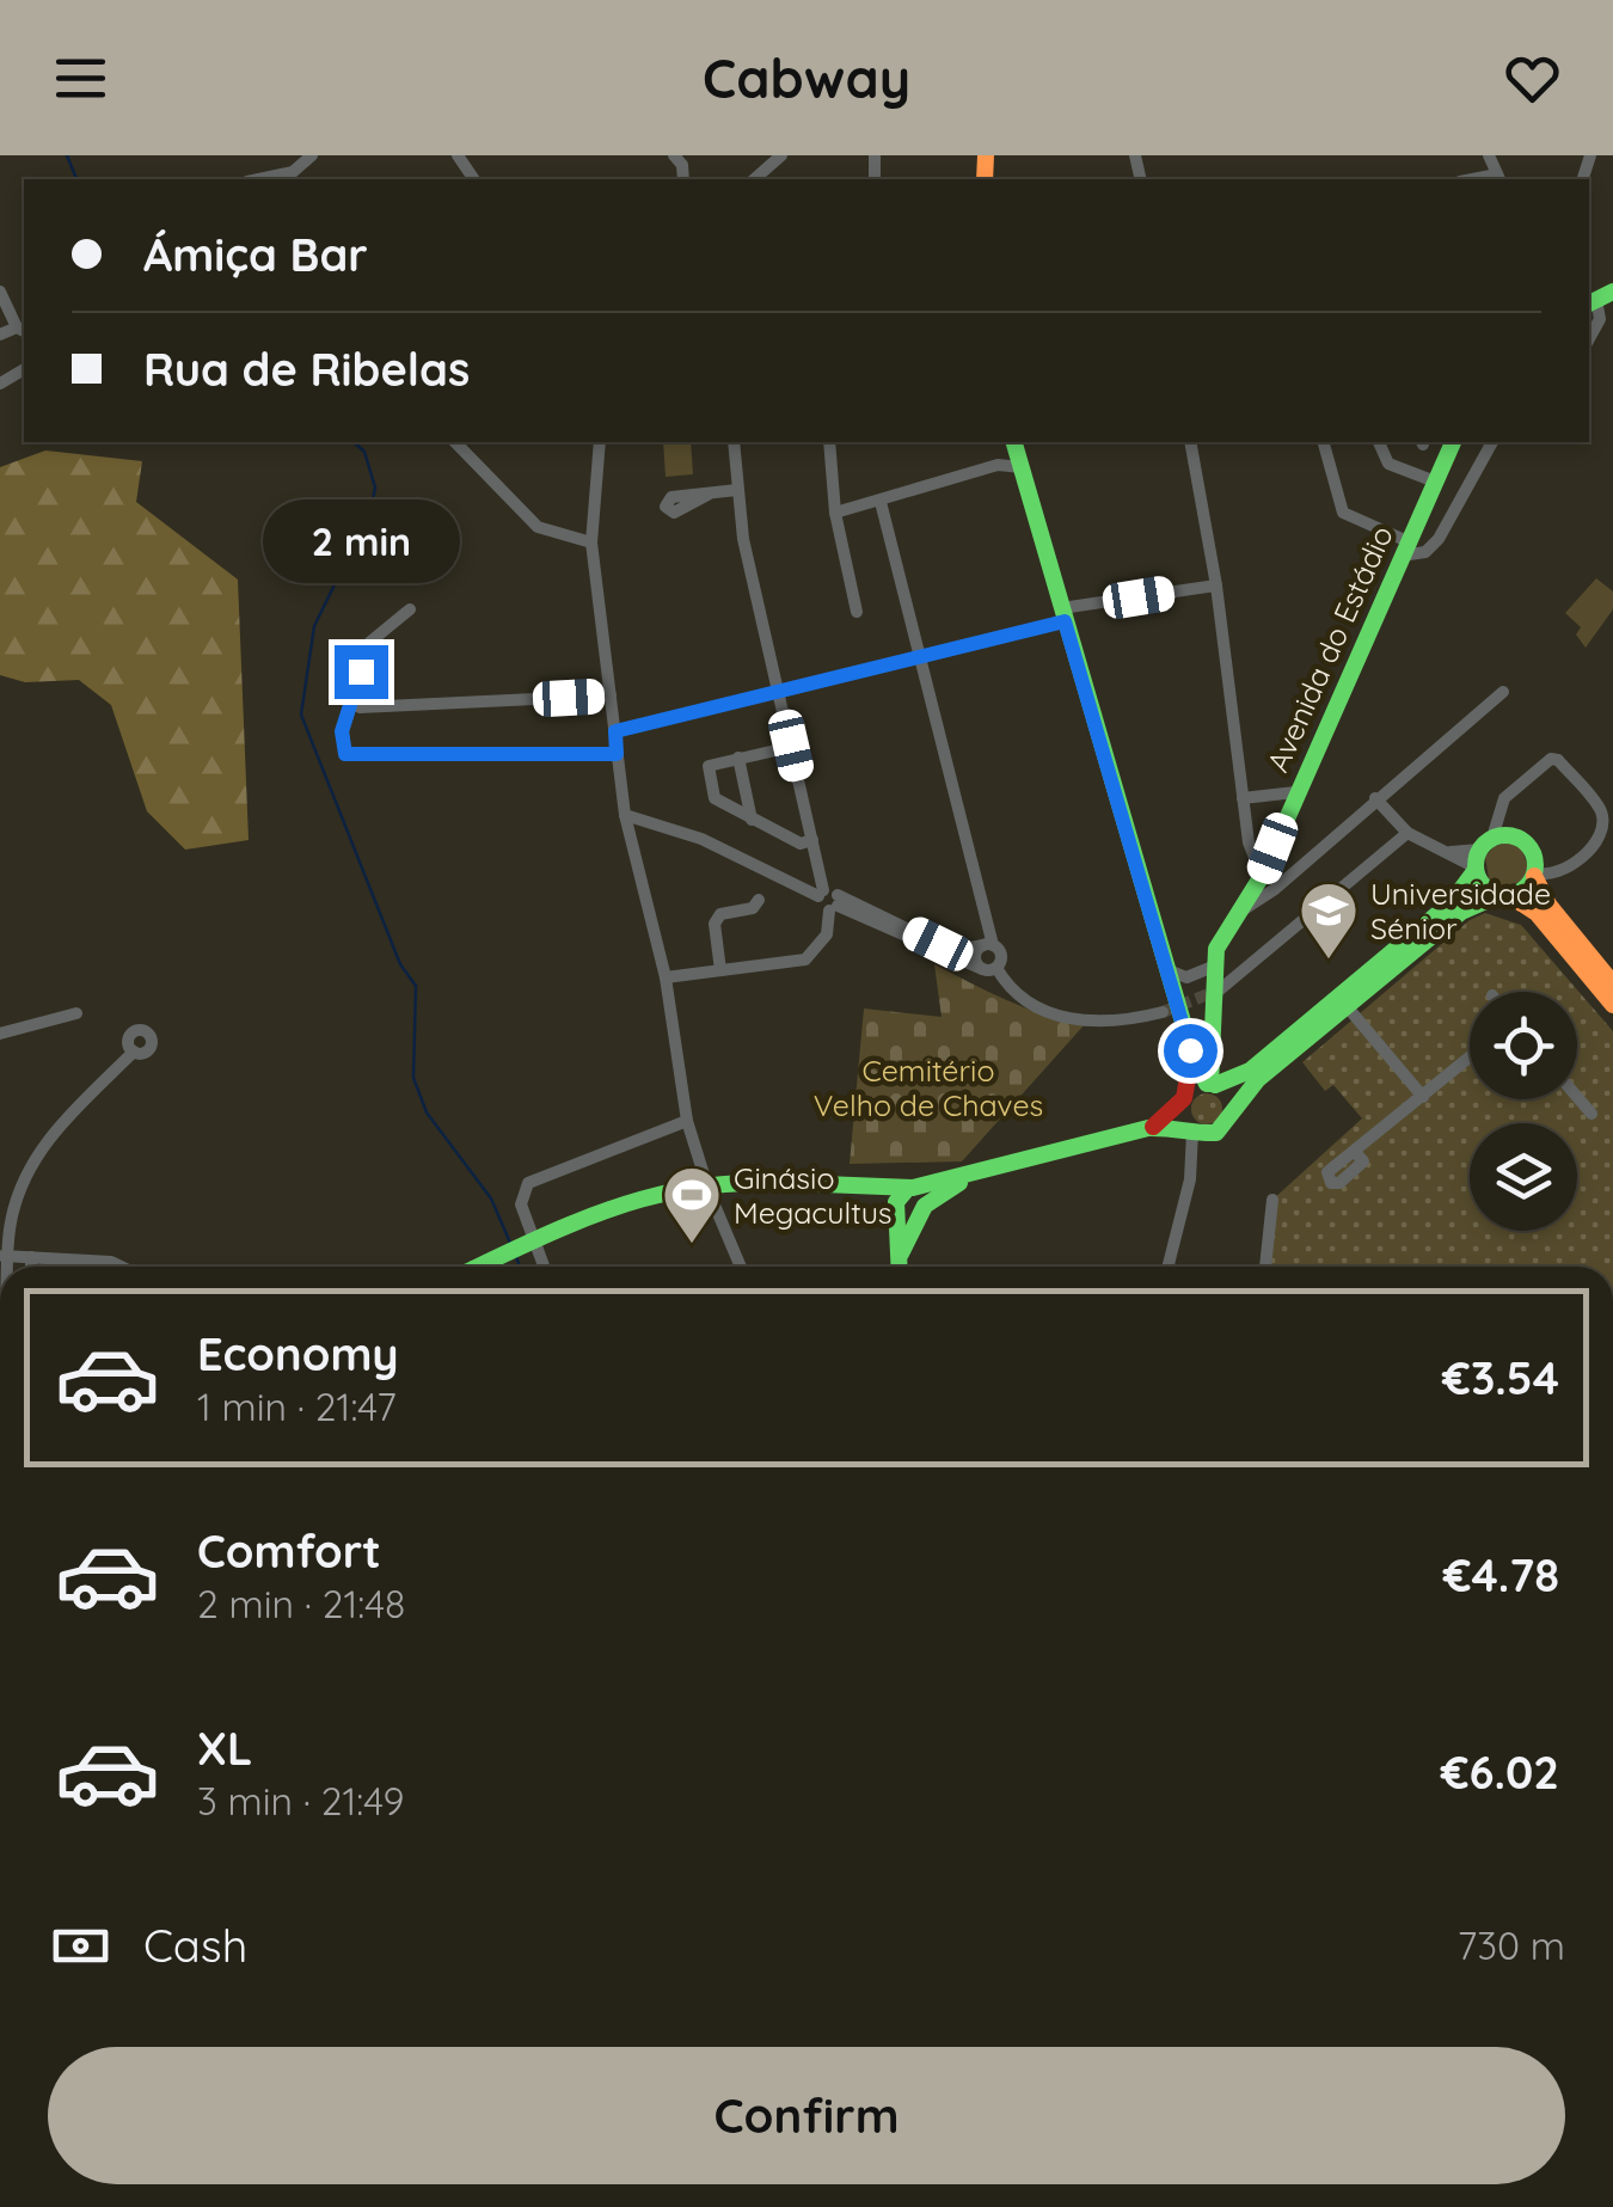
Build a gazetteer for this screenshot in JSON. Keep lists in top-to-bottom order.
{
  "streets": {
    "main road": ["Avenida do Estádio"]
  },
  "parks": ["Cemitério Velho de Chaves"],
  "places": {
    "school or university": ["Universidade Sénior"],
    "sports": ["Ginásio Megacultus"]
  },
  "page": {
    "header": "Cabway",
    "banner": ["Ámiça Bar", "Rua de Ribelas"],
    "bubble": "2 min",
    "list": [
      {
        "name": "Economy",
        "note": "1 min · 21:47",
        "value": "€3.54"
      },
      {
        "name": "Comfort",
        "note": "2 min · 21:48",
        "value": "€4.78"
      },
      {
        "name": "XL",
        "note": "3 min · 21:49",
        "value": "€6.02"
      }
    ],
    "pay": ["Cash", "730 m"],
    "buttons": "Confirm"
  }
}
